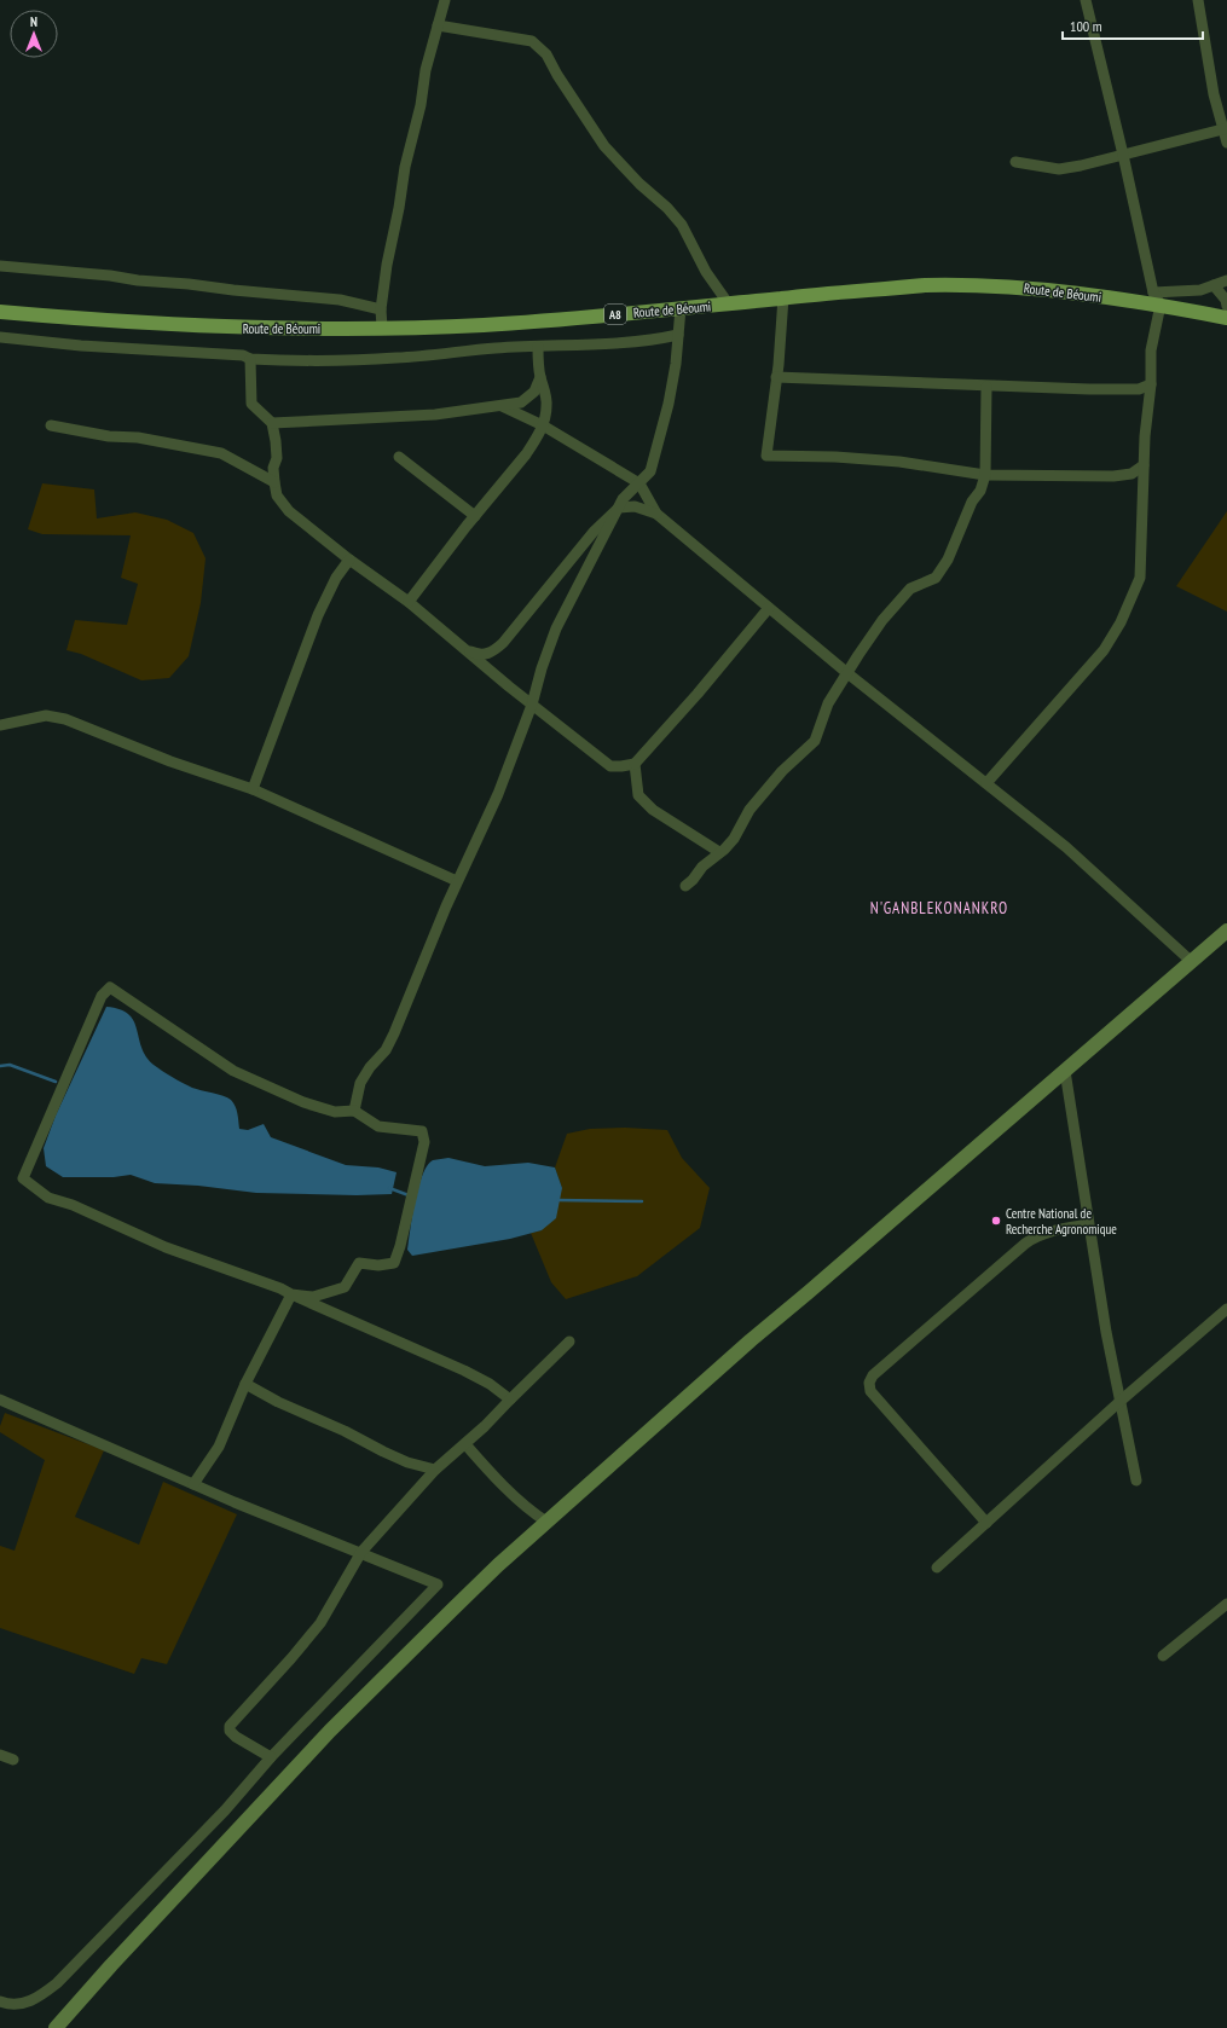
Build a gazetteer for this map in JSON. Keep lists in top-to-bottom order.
{
  "streets": {
    "main road": ["Route de Béoumi", "A8"]
  },
  "districts": ["N'GANBLEKONANKRO"],
  "places": ["Centre National de Recherche Agronomique"],
  "scale_bar": "100 m",
  "north": "top"
}
